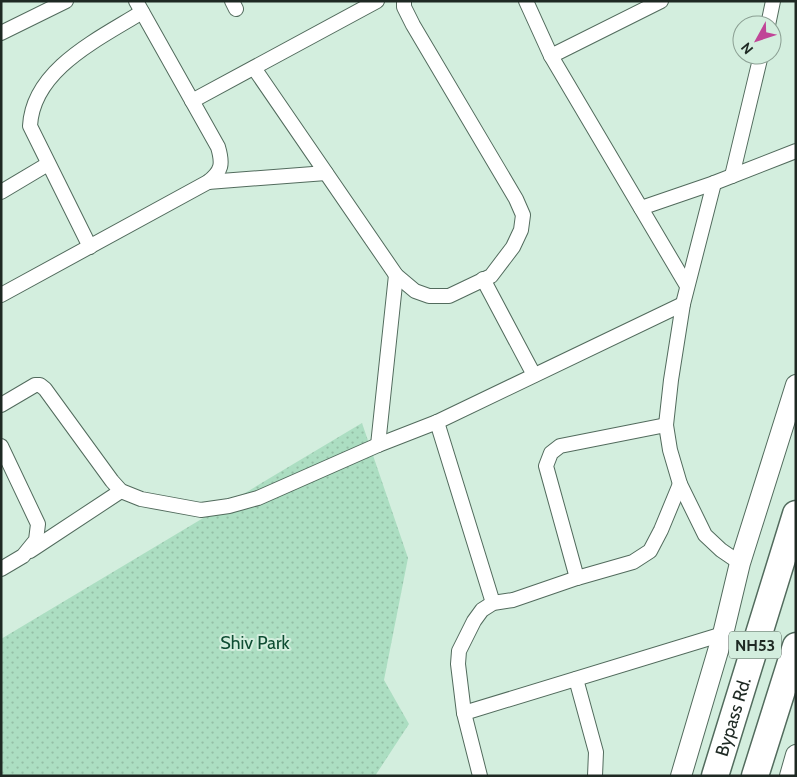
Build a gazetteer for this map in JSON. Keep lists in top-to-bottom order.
{
  "streets": {
    "highway": ["NH53", "Bypass Rd."]
  },
  "parks": ["Shiv Park"],
  "north": "bottom left"
}
